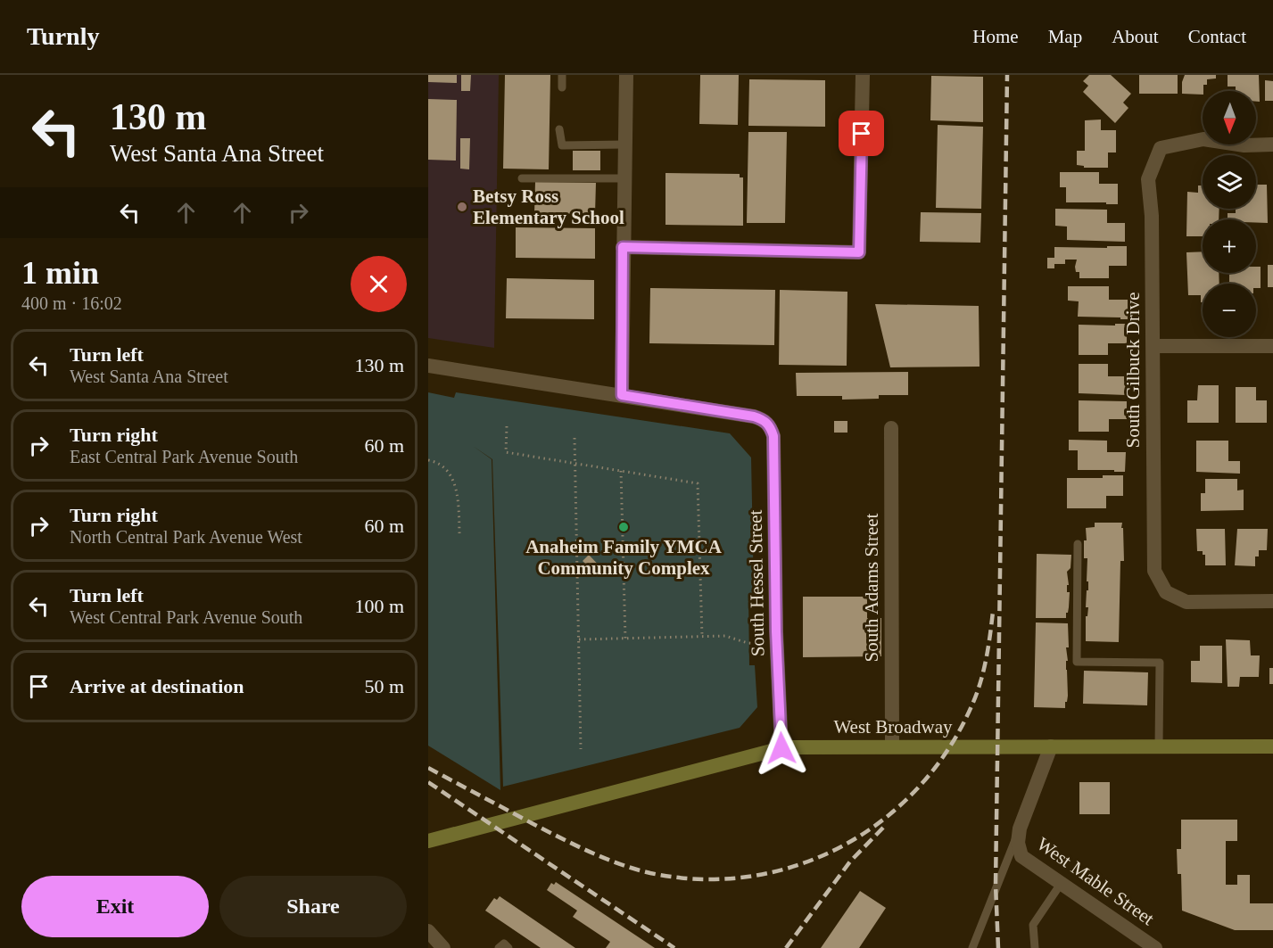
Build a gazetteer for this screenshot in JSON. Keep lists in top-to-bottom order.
{
  "streets": {
    "main road": ["West Broadway"],
    "street": [
      "South Gilbuck Drive",
      "South Hessel Street",
      "South Adams Street",
      "West Mable Street"
    ]
  },
  "crossings": [
    ["South Hessel Street", "West Broadway"],
    ["South Adams Street", "West Broadway"]
  ],
  "places": ["Betsy Ross Elementary School", "Anaheim Family YMCA Community Complex"],
  "north": "bottom",
  "page": {
    "header": "Turnly",
    "nav": [
      "Home",
      "Map",
      "About",
      "Contact"
    ],
    "turn": ["130 m", "West Santa Ana Street"],
    "map_buttons": ["+", "−"],
    "heading": ["1 min", "400 m · 16:02"],
    "list": [
      {
        "name": "Turn left",
        "note": "West Santa Ana Street",
        "value": "130 m"
      },
      {
        "name": "Turn right",
        "note": "East Central Park Avenue South",
        "value": "60 m"
      },
      {
        "name": "Turn right",
        "note": "North Central Park Avenue West",
        "value": "60 m"
      },
      {
        "name": "Turn left",
        "note": "West Central Park Avenue South",
        "value": "100 m"
      },
      {
        "name": "Arrive at destination",
        "value": "50 m"
      }
    ],
    "buttons": ["Exit", "Share"]
  }
}
